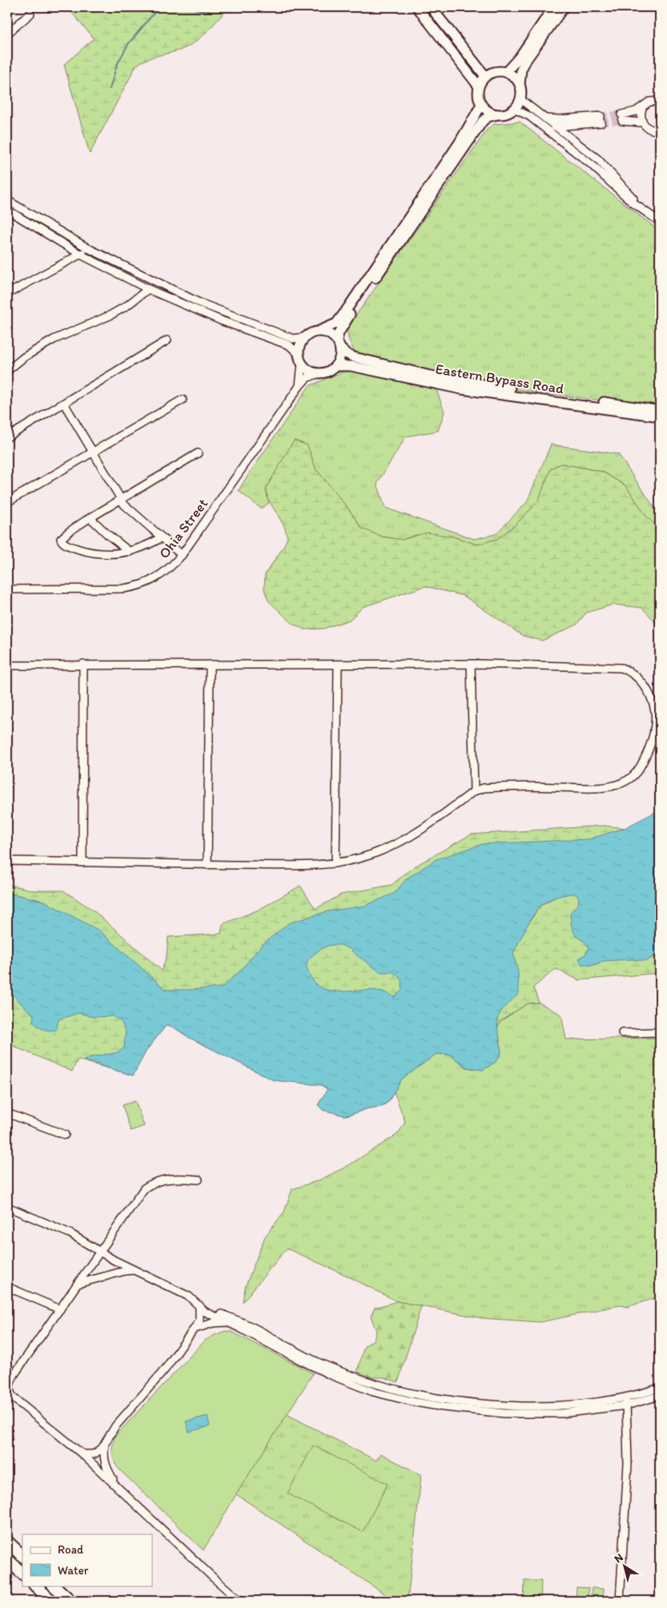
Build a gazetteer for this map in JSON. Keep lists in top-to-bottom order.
{
  "streets": {
    "main road": ["Eastern Bypass Road"],
    "street": ["Ohia Street"]
  },
  "crossings": [
    ["Eastern Bypass Road", "Ohia Street"]
  ],
  "legend": ["Road", "Water"],
  "north": "top left"
}
